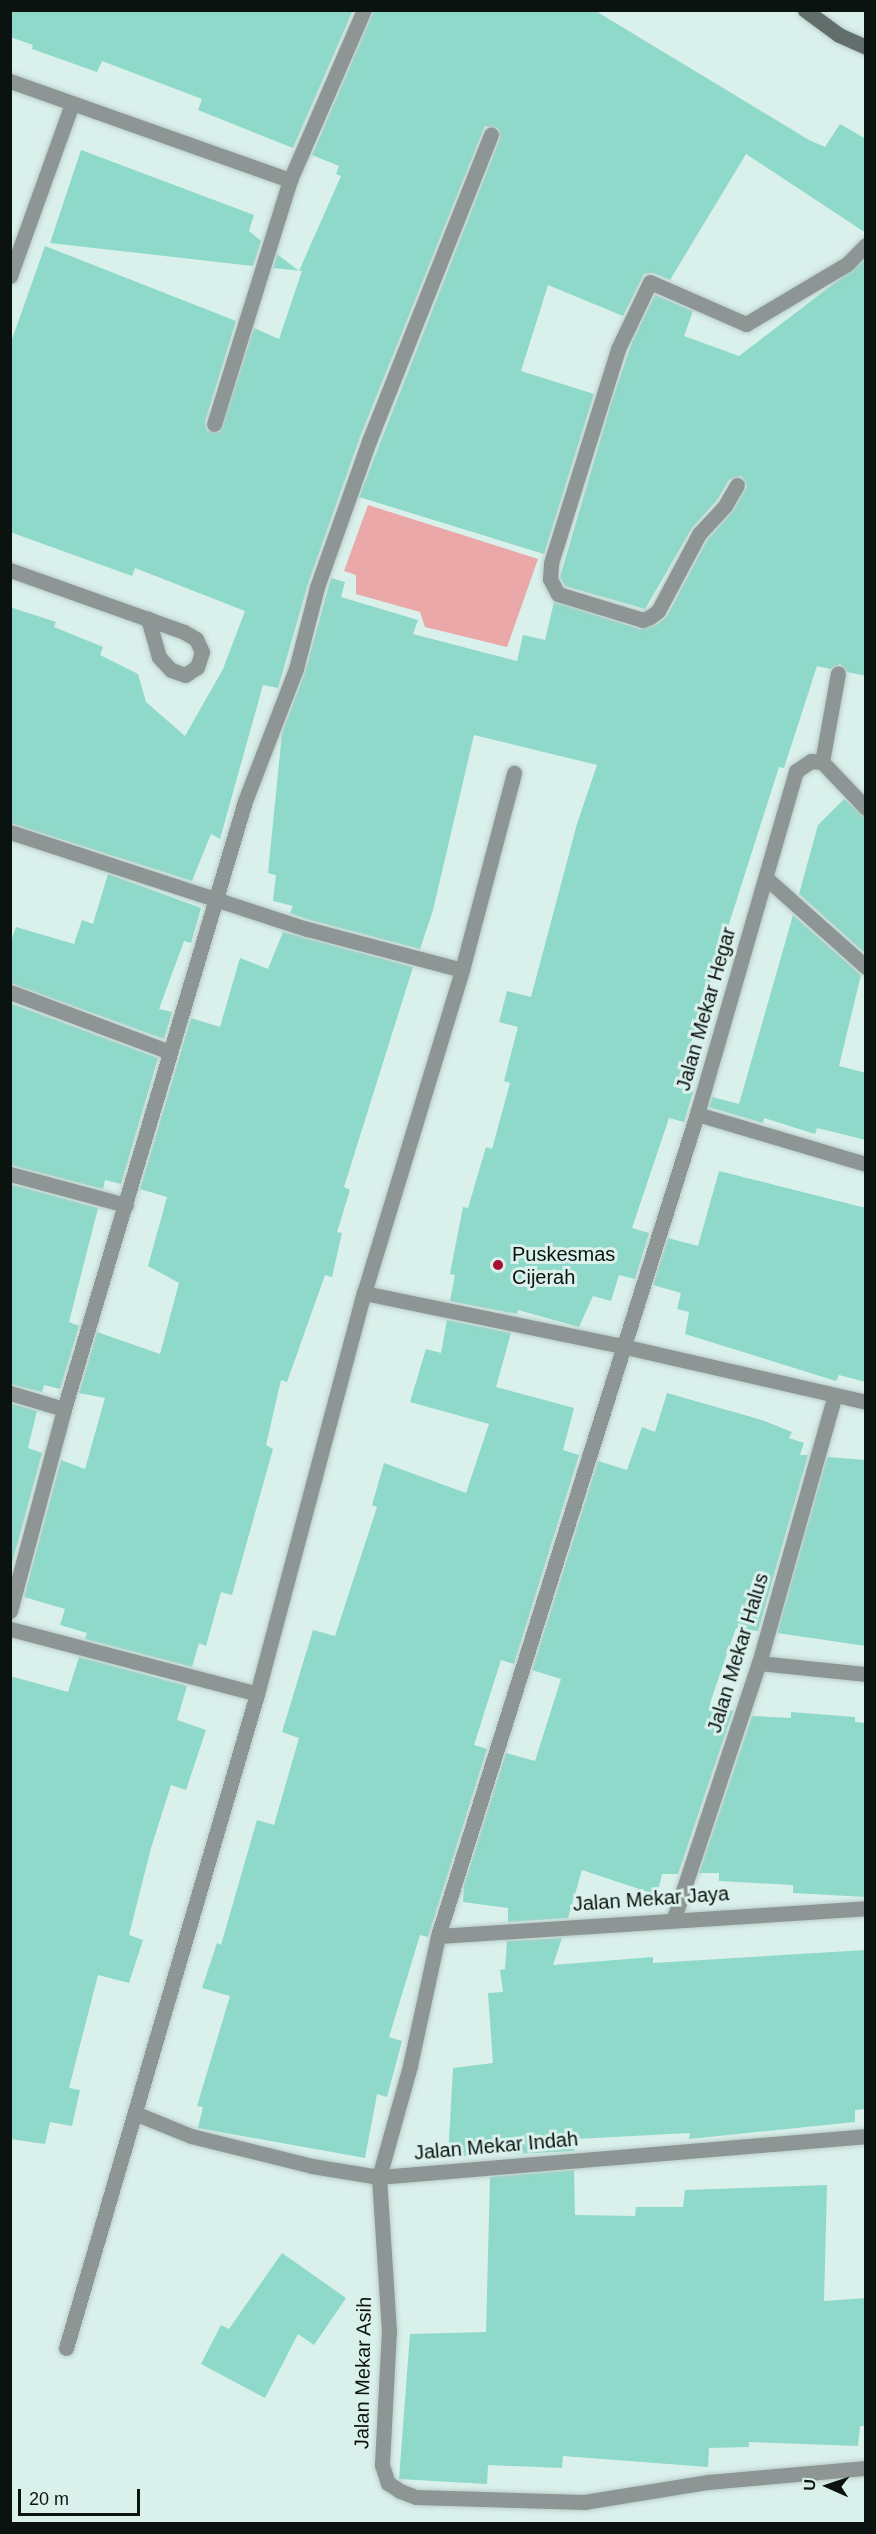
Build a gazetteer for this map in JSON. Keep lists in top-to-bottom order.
{
  "streets": {
    "street": [
      "Jalan Mekar Hegar",
      "Jalan Mekar Halus",
      "Jalan Mekar Jaya",
      "Jalan Mekar Indah",
      "Jalan Mekar Asih"
    ]
  },
  "crossings": [
    ["Jalan Mekar Hegar", "Jalan Mekar Jaya"],
    ["Jalan Mekar Hegar", "Jalan Mekar Asih"],
    ["Jalan Mekar Halus", "Jalan Mekar Jaya"],
    ["Jalan Mekar Jaya", "Jalan Mekar Asih"],
    ["Jalan Mekar Indah", "Jalan Mekar Asih"]
  ],
  "places": ["Puskesmas Cijerah"],
  "scale_bar": "20 m",
  "north": "left"
}
